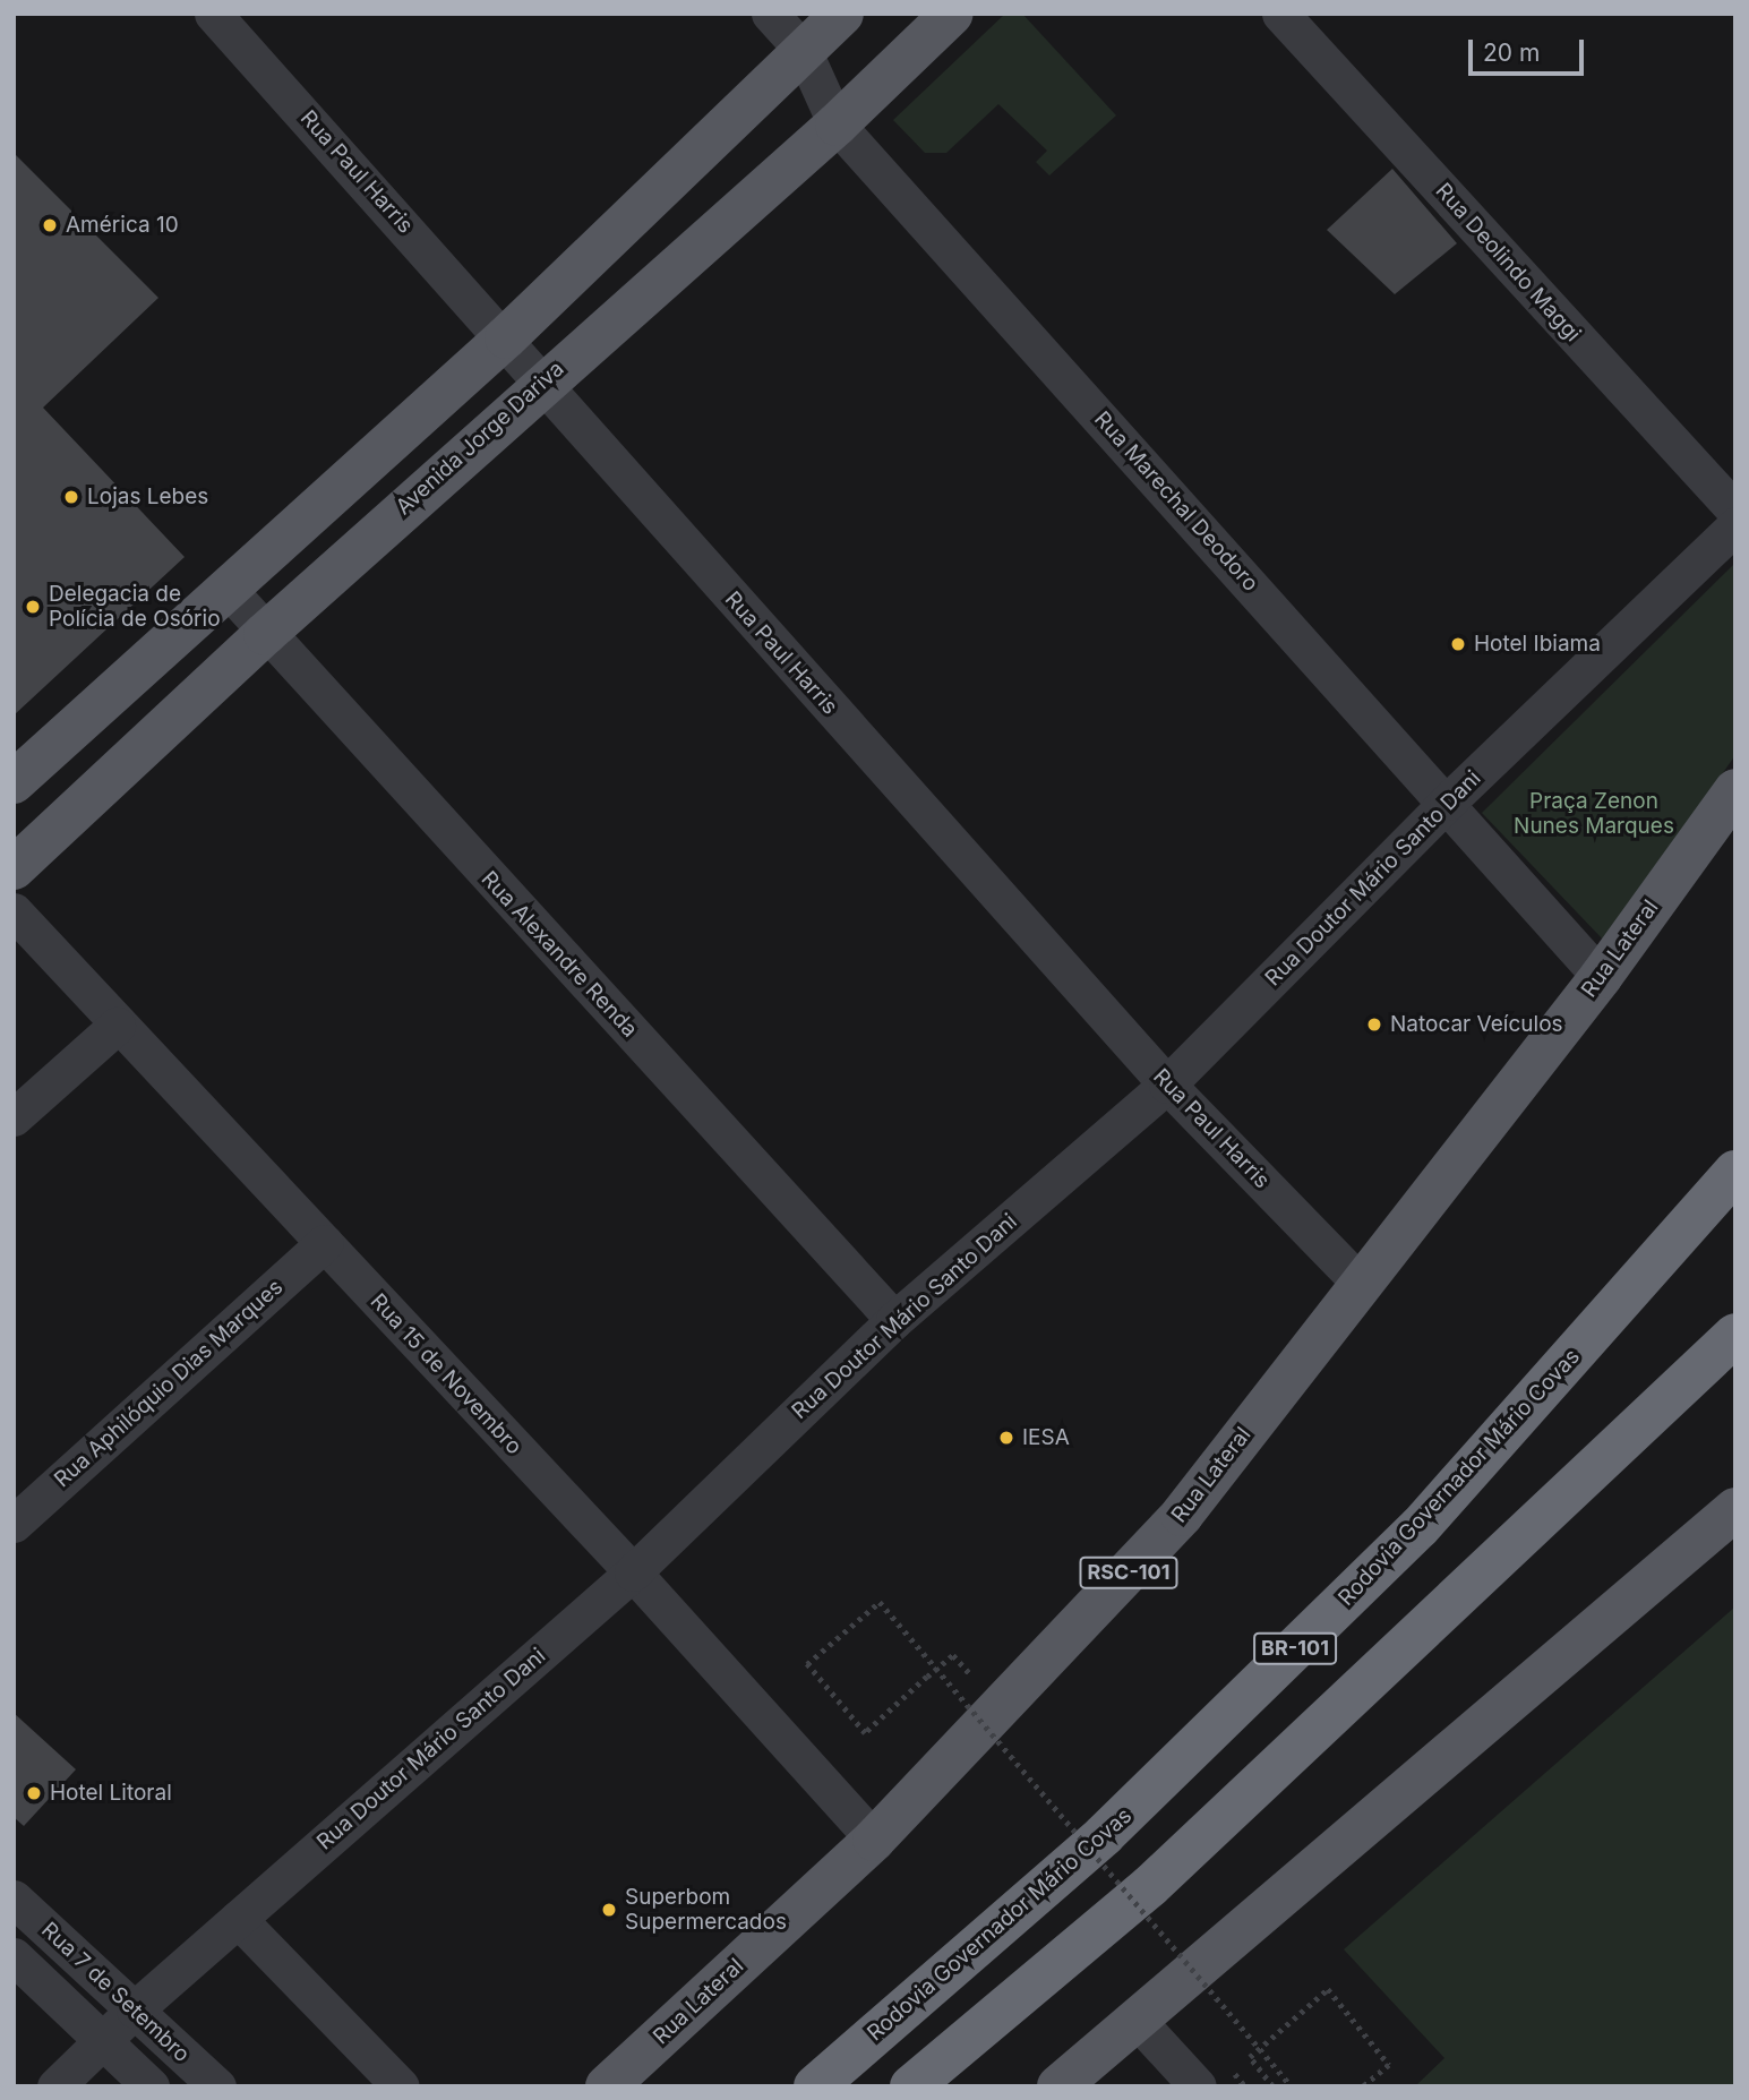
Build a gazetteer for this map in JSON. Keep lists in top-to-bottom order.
{
  "streets": {
    "highway": ["Rodovia Governador Mário Covas", "BR-101"],
    "main road": ["Avenida Jorge Dariva", "Rua Lateral", "RSC-101"],
    "street": [
      "Rua Paul Harris",
      "Rua Deolindo Maggi",
      "Rua Marechal Deodoro",
      "Rua Doutor Mário Santo Dani",
      "Rua Alexandre Renda",
      "Rua 15 de Novembro",
      "Rua Aphilóquio Dias Marques",
      "Rua 7 de Setembro"
    ]
  },
  "crossings": [
    ["Rua Paul Harris", "Avenida Jorge Dariva"],
    ["Rua Paul Harris", "Rua Doutor Mário Santo Dani"],
    ["Rua Paul Harris", "Rua Lateral"],
    ["Avenida Jorge Dariva", "Rua Marechal Deodoro"],
    ["Avenida Jorge Dariva", "Rua Alexandre Renda"],
    ["Rua Marechal Deodoro", "Rua Doutor Mário Santo Dani"],
    ["Rua Marechal Deodoro", "Rua Lateral"],
    ["Rua Doutor Mário Santo Dani", "Rua Alexandre Renda"],
    ["Rua Doutor Mário Santo Dani", "Rua 15 de Novembro"],
    ["Rua Doutor Mário Santo Dani", "Rua 7 de Setembro"],
    ["Rua Lateral", "Rua 15 de Novembro"],
    ["Rua 15 de Novembro", "Rua Aphilóquio Dias Marques"]
  ],
  "parks": ["Praça Zenon Nunes Marques"],
  "places": [
    "América 10",
    "Lojas Lebes",
    "Delegacia de Polícia de Osório",
    "Hotel Ibiama",
    "Natocar Veículos",
    "IESA",
    "Hotel Litoral",
    "Superbom Supermercados"
  ],
  "scale_bar": "20 m"
}
